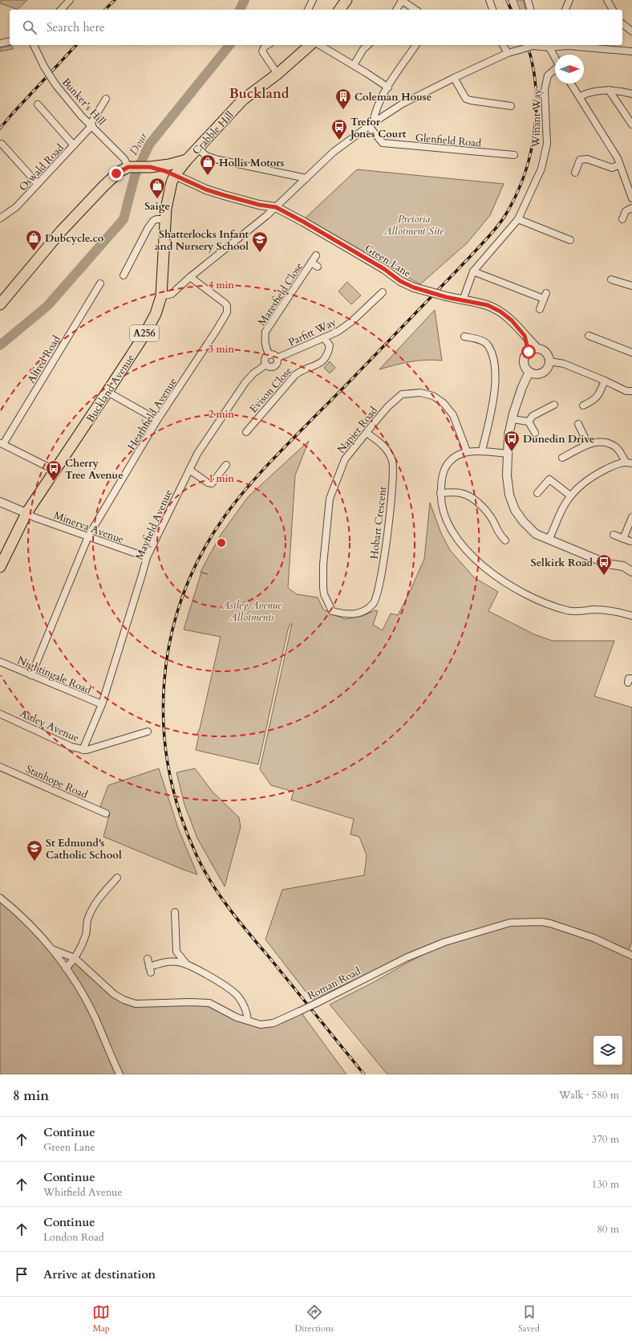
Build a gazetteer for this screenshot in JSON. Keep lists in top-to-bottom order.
{
  "streets": {
    "main road": ["Crabble Hill", "A256", "Buckland Avenue"],
    "street": [
      "Bunker's Hill",
      "Winant Way",
      "Glenfield Road",
      "Oswald Road",
      "Green Lane",
      "Maresfield Close",
      "Parfitt Way",
      "Alfred Road",
      "Evison Close",
      "Heathfield Avenue",
      "Napier Road",
      "Hobart Crescent",
      "Mayfield Avenue",
      "Minerva Avenue",
      "Nightingale Road",
      "Astley Avenue",
      "Stanhope Road",
      "Roman Road"
    ]
  },
  "crossings": [
    ["Bunker's Hill", "Oswald Road"],
    ["Bunker's Hill", "A256"],
    ["Winant Way", "Green Lane"],
    ["Crabble Hill", "A256"],
    ["Crabble Hill", "Buckland Avenue"],
    ["Green Lane", "A256"],
    ["Green Lane", "Buckland Avenue"],
    ["Maresfield Close", "Parfitt Way"],
    ["Maresfield Close", "Mayfield Avenue"],
    ["Parfitt Way", "Evison Close"],
    ["Parfitt Way", "Mayfield Avenue"],
    ["A256", "Buckland Avenue"],
    ["A256", "Minerva Avenue"],
    ["Buckland Avenue", "Minerva Avenue"],
    ["Heathfield Avenue", "Minerva Avenue"],
    ["Heathfield Avenue", "Nightingale Road"],
    ["Napier Road", "Hobart Crescent"],
    ["Mayfield Avenue", "Minerva Avenue"],
    ["Mayfield Avenue", "Nightingale Road"],
    ["Mayfield Avenue", "Astley Avenue"]
  ],
  "districts": ["Buckland"],
  "water": ["Dour"],
  "parks": ["Pretoria Allotment Site", "Astley Avenue Allotments"],
  "places": {
    "building": ["Coleman House"],
    "bus stop": [
      "Trefor Jones Court",
      "Dunedin Drive",
      "Cherry Tree Avenue",
      "Selkirk Road"
    ],
    "shop": ["Hollis Motors", "Saige", "Dubcycle.co"],
    "school or university": ["Shatterlocks Infant and Nursery School", "St Edmund's Catholic School"]
  },
  "north": "right",
  "page": {
    "search": "Search here",
    "heading": ["8 min", "Walk · 580 m"],
    "list": [
      ["Continue", "Green Lane", "370 m"],
      ["Continue", "Whitfield Avenue", "130 m"],
      ["Continue", "London Road", "80 m"],
      "Arrive at destination"
    ],
    "nav": ["Map", "Directions", "Saved"]
  },
  "rings": [
    "4 min",
    "3 min",
    "2 min",
    "1 min"
  ]
}
